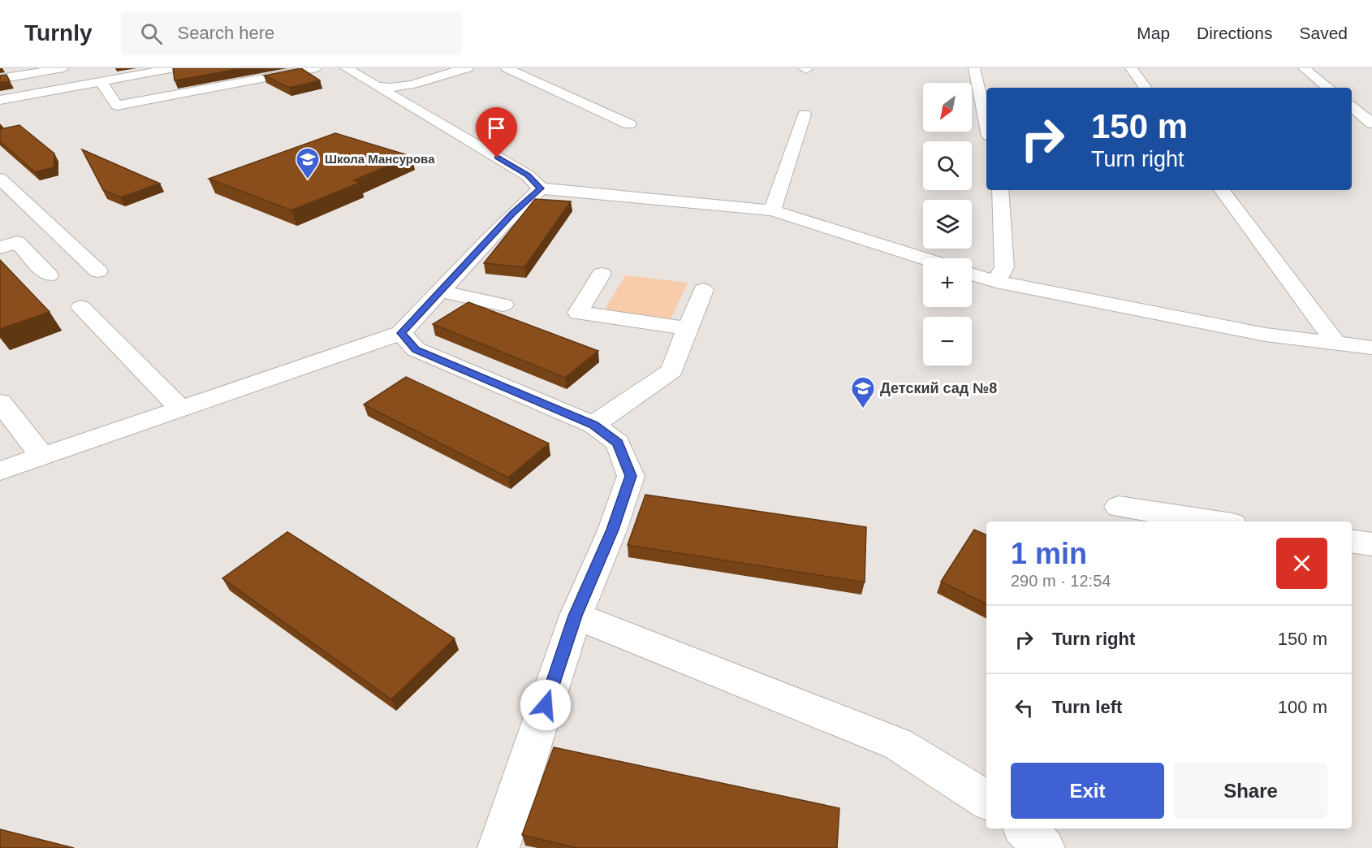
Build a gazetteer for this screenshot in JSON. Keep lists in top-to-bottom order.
{
  "places": {
    "school or university": ["Школа Мансурова", "Детский сад №8"]
  },
  "north": "bottom left",
  "page": {
    "header": "Turnly",
    "search": "Search here",
    "nav": ["Map", "Directions", "Saved"],
    "map_buttons": ["+", "−"],
    "turn": ["150 m", "Turn right"],
    "heading": ["1 min", "290 m · 12:54"],
    "list": [
      {
        "name": "Turn right",
        "value": "150 m"
      },
      {
        "name": "Turn left",
        "value": "100 m"
      }
    ],
    "buttons": ["Exit", "Share"]
  }
}
